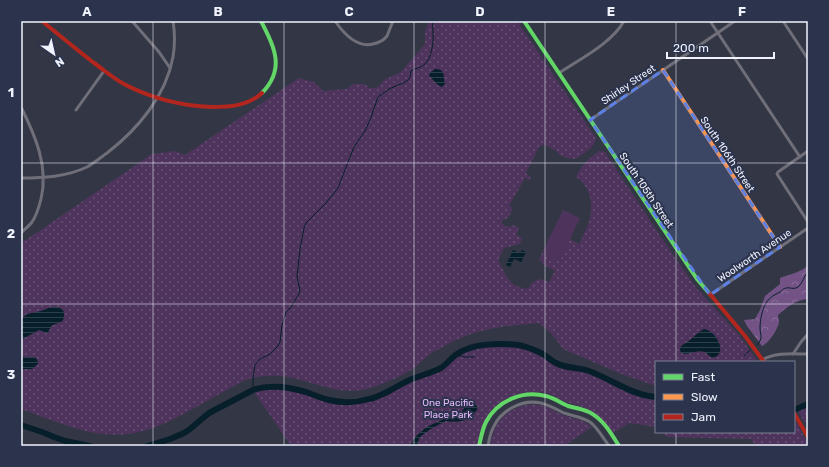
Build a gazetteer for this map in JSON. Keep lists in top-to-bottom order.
{
  "streets": {
    "street": [
      "Shirley Street",
      "South 106th Street",
      "South 105th Street",
      "Woolworth Avenue"
    ]
  },
  "crossings": [
    ["Shirley Street", "South 106th Street"],
    ["Shirley Street", "South 105th Street"],
    ["South 106th Street", "Woolworth Avenue"],
    ["South 105th Street", "Woolworth Avenue"]
  ],
  "parks": ["One Pacific Place Park"],
  "legend": ["Fast", "Slow", "Jam"],
  "scale_bar": "200 m",
  "north": "bottom right",
  "grid": {
    "columns": [
      "A",
      "B",
      "C",
      "D",
      "E",
      "F"
    ],
    "rows": ["1", "2", "3"]
  }
}
